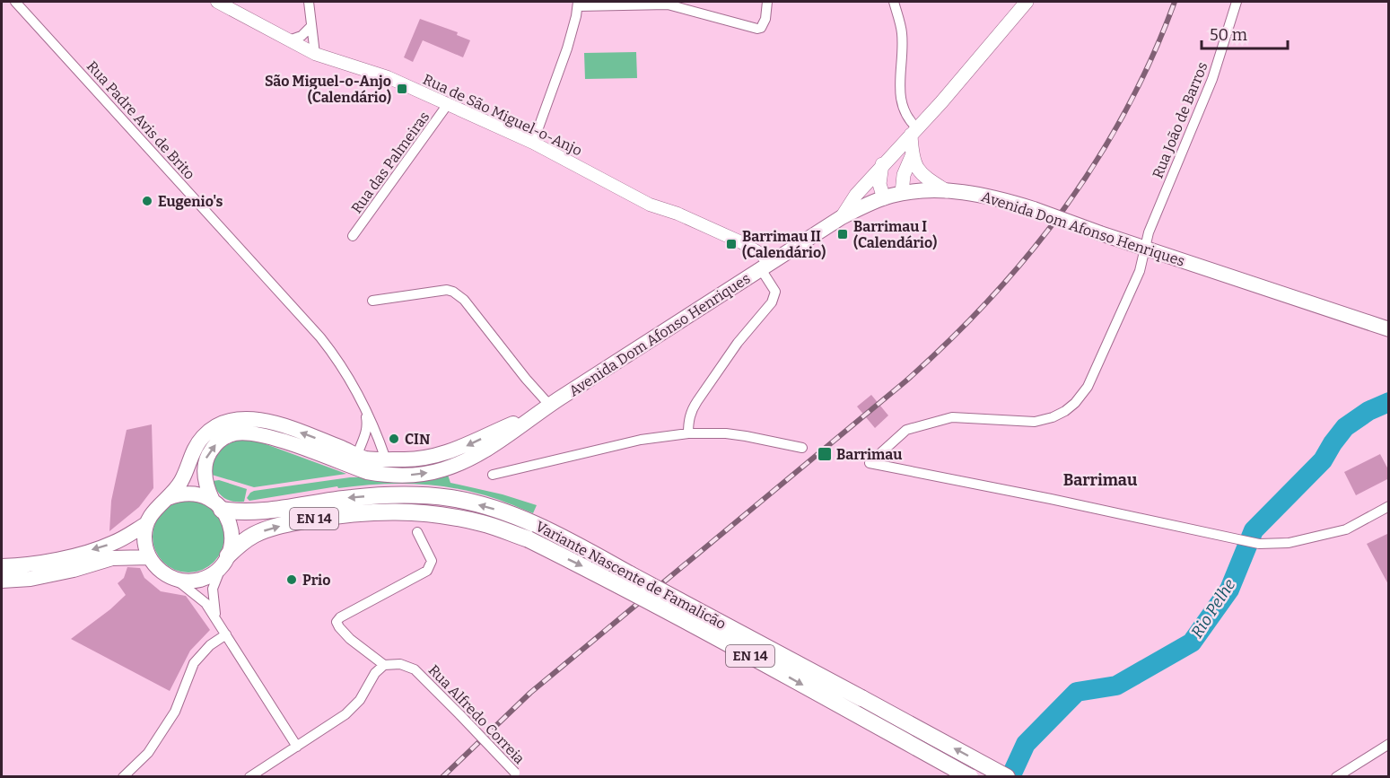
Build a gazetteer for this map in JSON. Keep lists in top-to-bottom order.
{
  "streets": {
    "highway": ["EN 14", "Variante Nascente de Famalicão"],
    "main road": ["Avenida Dom Afonso Henriques"],
    "street": [
      "Rua de São Miguel-o-Anjo",
      "Rua Padre Avis de Brito",
      "Rua João de Barros",
      "Rua das Palmeiras",
      "Rua Alfredo Correia"
    ]
  },
  "crossings": [
    ["Rua de São Miguel-o-Anjo", "Rua das Palmeiras"],
    ["Rua de São Miguel-o-Anjo", "Avenida Dom Afonso Henriques"],
    ["Rua Padre Avis de Brito", "Avenida Dom Afonso Henriques"],
    ["Rua João de Barros", "Avenida Dom Afonso Henriques"],
    ["Avenida Dom Afonso Henriques", "EN 14"],
    ["Avenida Dom Afonso Henriques", "Variante Nascente de Famalicão"],
    ["EN 14", "Variante Nascente de Famalicão"]
  ],
  "districts": ["Barrimau"],
  "water": ["Rio Pelhe"],
  "places": {
    "transit": [
      "São Miguel-o-Anjo (Calendário)",
      "Barrimau I (Calendário)",
      "Barrimau II (Calendário)",
      "Barrimau"
    ],
    "other": ["Eugenio's", "CIN", "Prio"]
  },
  "scale_bar": "50 m"
}
